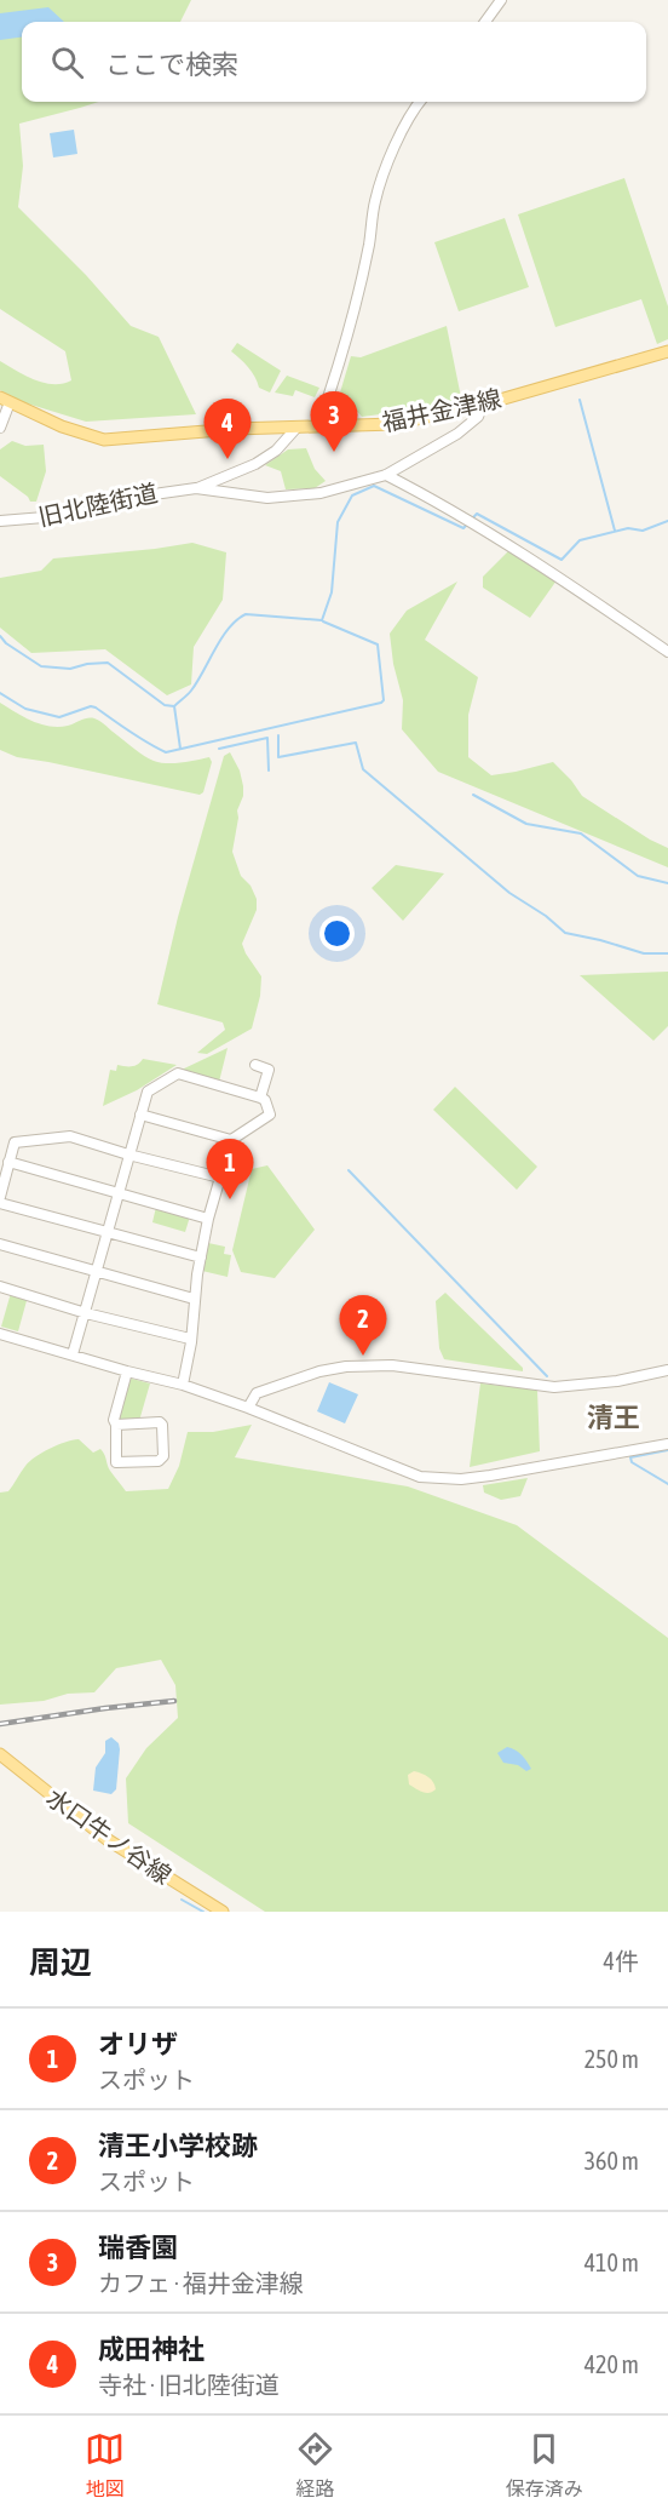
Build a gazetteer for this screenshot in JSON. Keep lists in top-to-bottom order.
{
  "streets": {
    "main road": ["福井金津線", "水口牛ノ谷線"],
    "street": ["旧北陸街道"]
  },
  "crossings": [
    ["福井金津線", "旧北陸街道"]
  ],
  "districts": ["清王"],
  "page": {
    "search": "ここで検索",
    "pins": [
      "3",
      "4",
      "1",
      "2"
    ],
    "heading": ["周辺", "4件"],
    "list": [
      {
        "mark": "1",
        "name": "オリザ",
        "note": "スポット",
        "value": "250 m"
      },
      {
        "mark": "2",
        "name": "清王小学校跡",
        "note": "スポット",
        "value": "360 m"
      },
      {
        "mark": "3",
        "name": "瑞香園",
        "note": "カフェ · 福井金津線",
        "value": "410 m"
      },
      {
        "mark": "4",
        "name": "成田神社",
        "note": "寺社 · 旧北陸街道",
        "value": "420 m"
      }
    ],
    "nav": ["地図", "経路", "保存済み"]
  }
}
